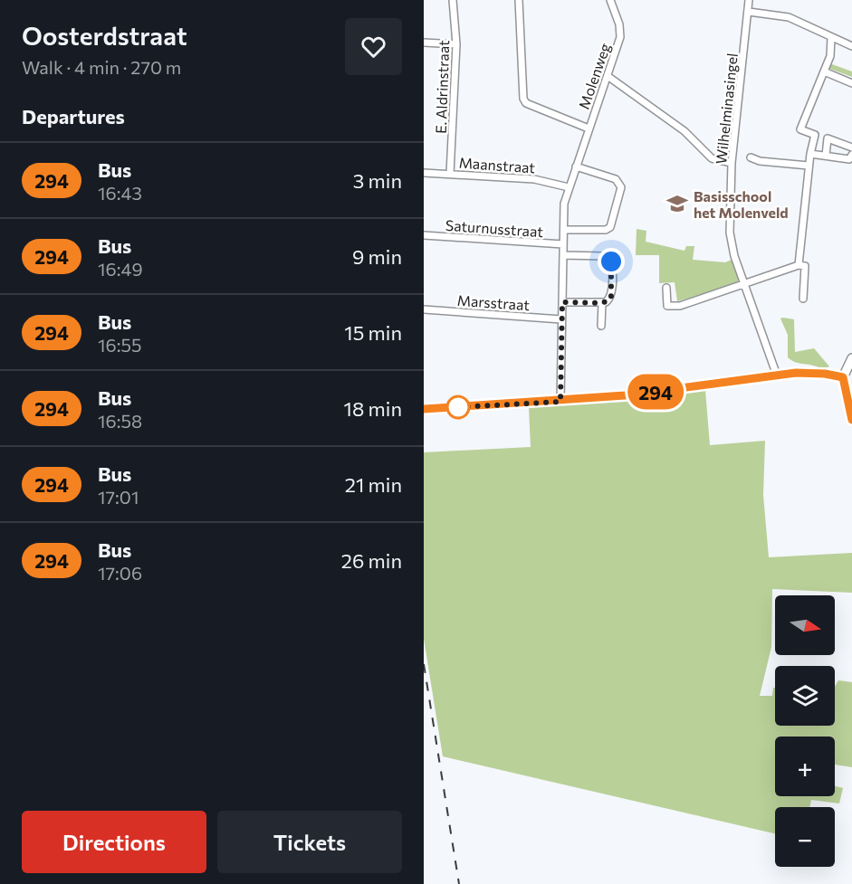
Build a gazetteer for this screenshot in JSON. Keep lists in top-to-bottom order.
{
  "streets": {
    "street": [
      "Molenweg",
      "E. Aldrinstraat",
      "Wilhelminasingel",
      "Maanstraat",
      "Saturnusstraat",
      "Marsstraat"
    ]
  },
  "crossings": [
    ["Molenweg", "Maanstraat"],
    ["Molenweg", "Saturnusstraat"],
    ["Molenweg", "Marsstraat"],
    ["E. Aldrinstraat", "Maanstraat"]
  ],
  "places": {
    "school or university": ["Basisschool het Molenveld"]
  },
  "lines": ["bus line 294"],
  "north": "right",
  "page": {
    "heading": [
      ["Oosterdstraat", "Walk · 4 min · 270 m"],
      "Departures"
    ],
    "on_map": "294",
    "list": [
      {
        "mark": "294",
        "name": "Bus",
        "note": "16:43",
        "value": "3 min"
      },
      {
        "mark": "294",
        "name": "Bus",
        "note": "16:49",
        "value": "9 min"
      },
      {
        "mark": "294",
        "name": "Bus",
        "note": "16:55",
        "value": "15 min"
      },
      {
        "mark": "294",
        "name": "Bus",
        "note": "16:58",
        "value": "18 min"
      },
      {
        "mark": "294",
        "name": "Bus",
        "note": "17:01",
        "value": "21 min"
      },
      {
        "mark": "294",
        "name": "Bus",
        "note": "17:06",
        "value": "26 min"
      }
    ],
    "map_buttons": ["+", "−"],
    "buttons": ["Directions", "Tickets"]
  }
}
